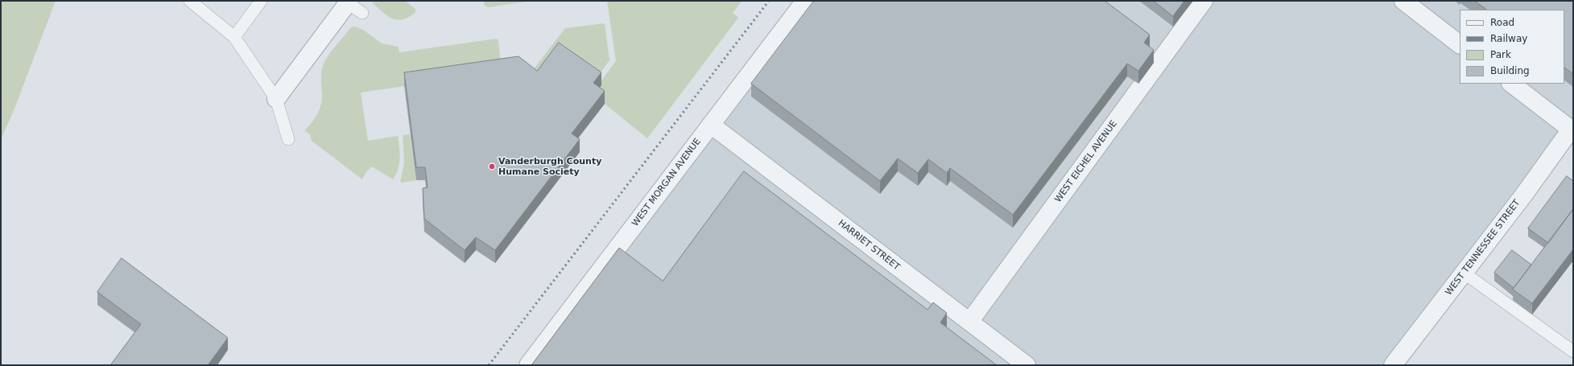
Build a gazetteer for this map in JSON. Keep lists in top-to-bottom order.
{
  "streets": {
    "street": [
      "WEST EICHEL AVENUE",
      "WEST MORGAN AVENUE",
      "HARRIET STREET",
      "WEST TENNESSEE STREET"
    ]
  },
  "crossings": [
    ["WEST EICHEL AVENUE", "HARRIET STREET"],
    ["WEST MORGAN AVENUE", "HARRIET STREET"]
  ],
  "places": ["Vanderburgh County Humane Society"],
  "legend": [
    "Road",
    "Railway",
    "Park",
    "Building"
  ]
}
